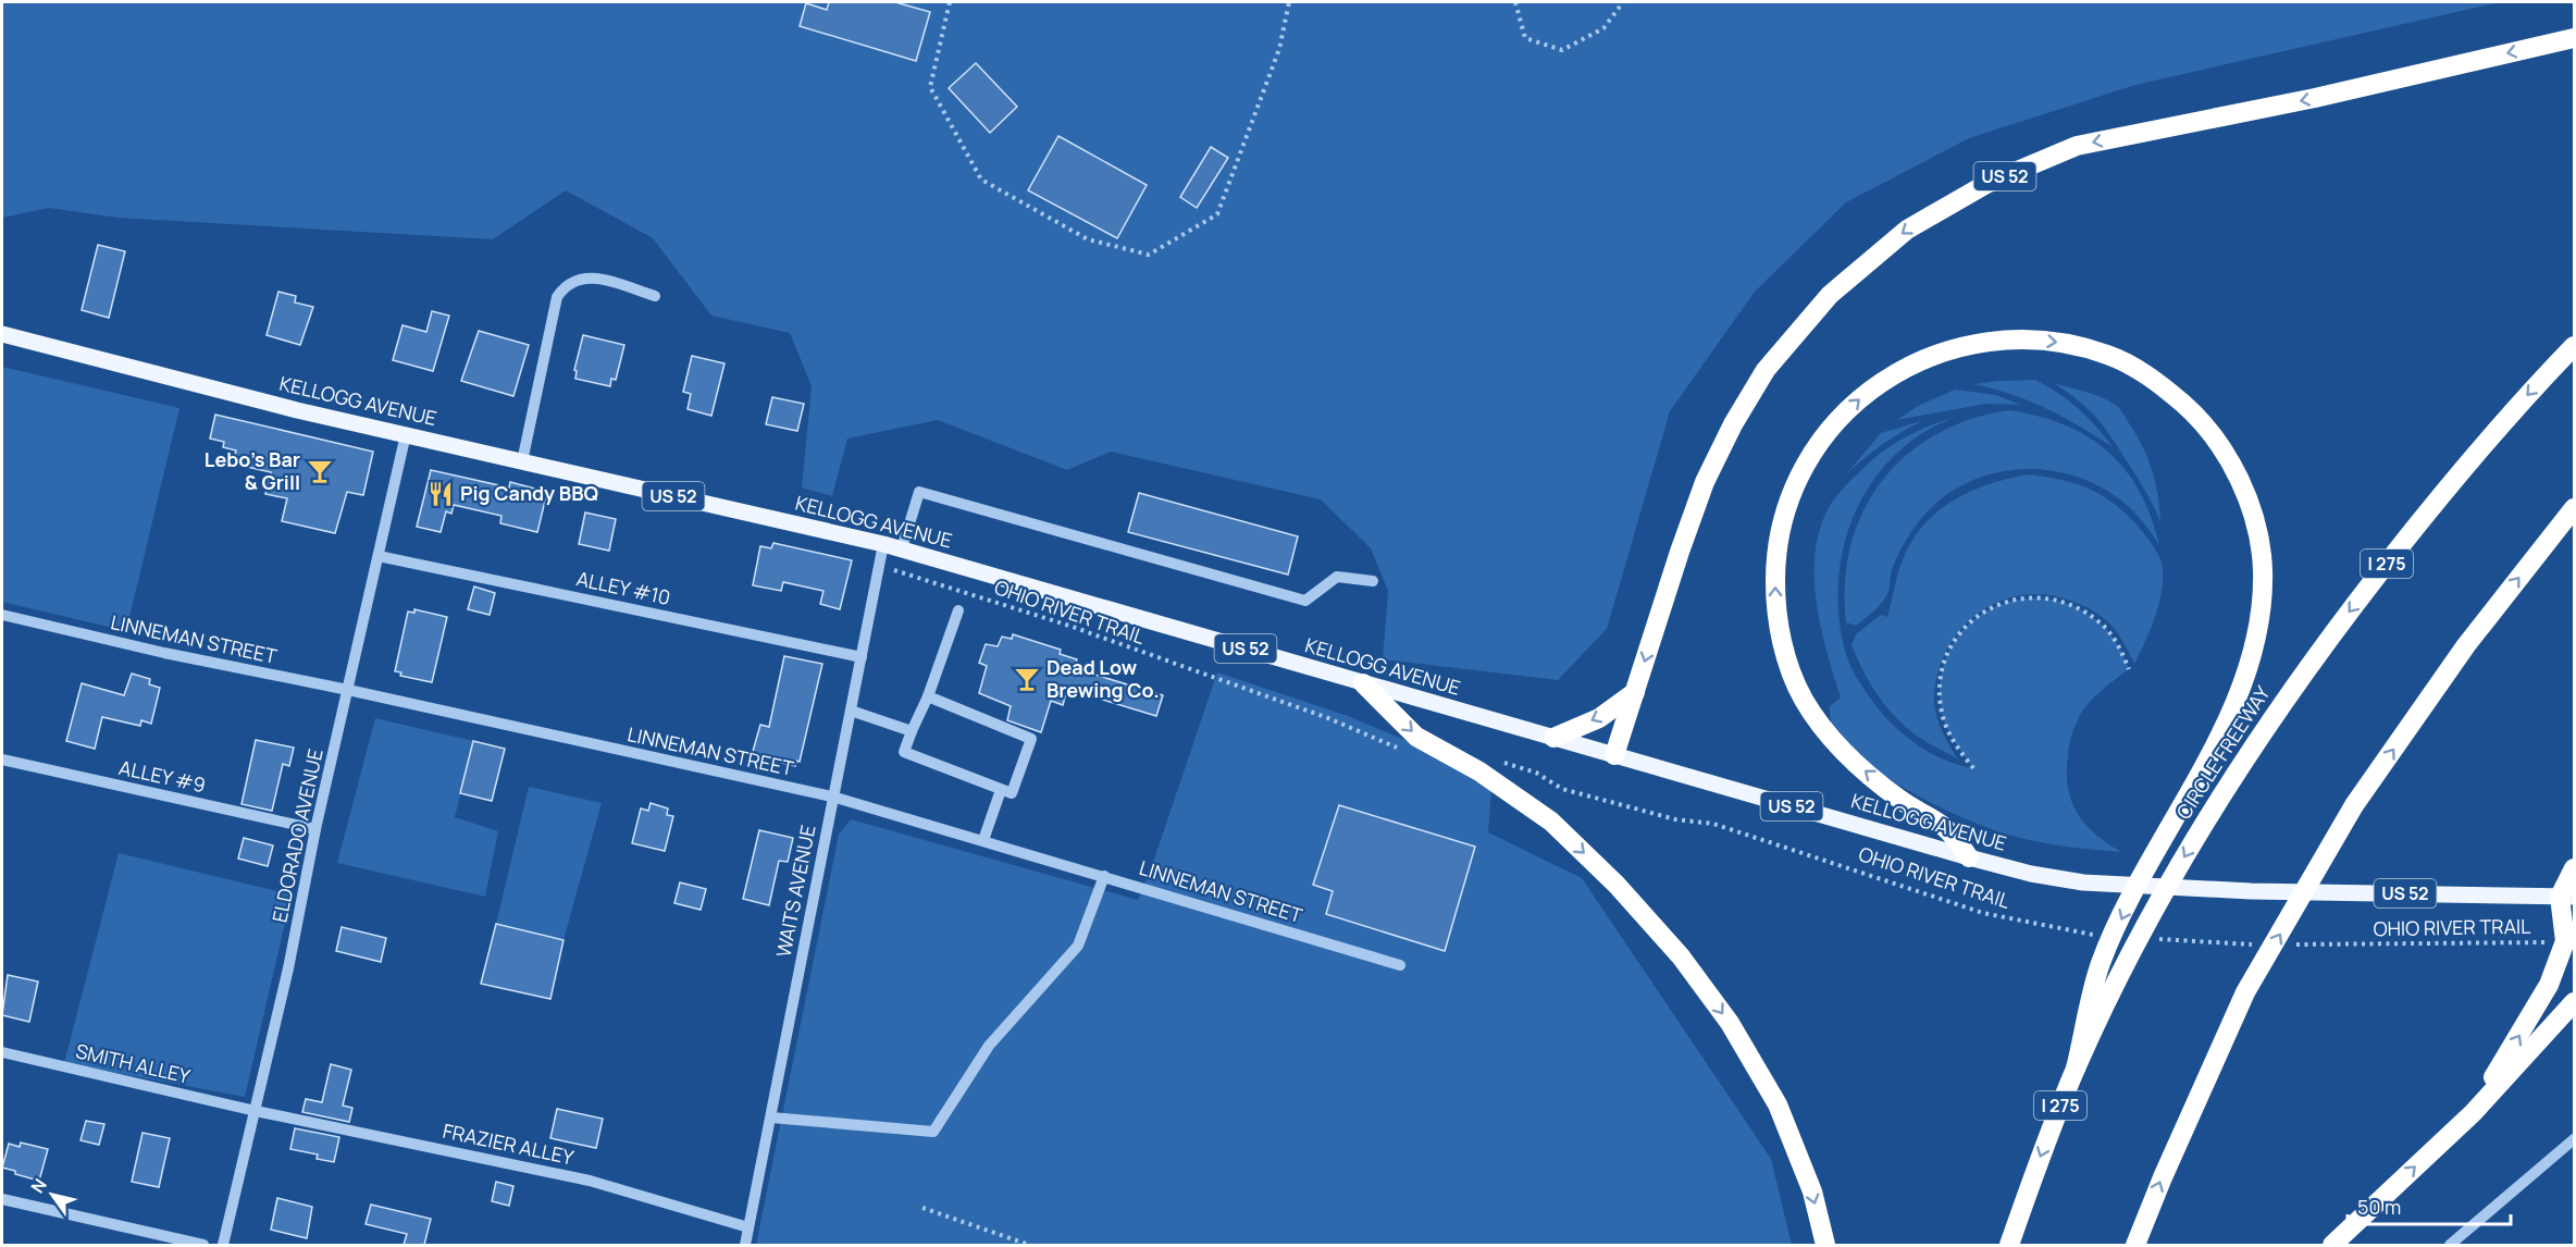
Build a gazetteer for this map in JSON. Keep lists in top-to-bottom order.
{
  "streets": {
    "highway": ["US 52", "I 275", "CIRCLE FREEWAY"],
    "main road": ["KELLOGG AVENUE"],
    "street": [
      "ALLEY #10",
      "LINNEMAN STREET",
      "ALLEY #9",
      "ELDORADO AVENUE",
      "WAITS AVENUE",
      "SMITH ALLEY",
      "FRAZIER ALLEY"
    ],
    "path": ["OHIO RIVER TRAIL"]
  },
  "crossings": [
    ["US 52", "KELLOGG AVENUE"],
    ["KELLOGG AVENUE", "ELDORADO AVENUE"],
    ["KELLOGG AVENUE", "WAITS AVENUE"],
    ["ALLEY #10", "ELDORADO AVENUE"],
    ["ALLEY #10", "WAITS AVENUE"],
    ["LINNEMAN STREET", "ELDORADO AVENUE"],
    ["LINNEMAN STREET", "WAITS AVENUE"],
    ["ALLEY #9", "ELDORADO AVENUE"],
    ["ELDORADO AVENUE", "SMITH ALLEY"],
    ["ELDORADO AVENUE", "FRAZIER ALLEY"],
    ["WAITS AVENUE", "FRAZIER ALLEY"],
    ["SMITH ALLEY", "FRAZIER ALLEY"]
  ],
  "places": {
    "bar": ["Lebo's Bar & Grill", "Dead Low Brewing Co."],
    "restaurant": ["Pig Candy BBQ"]
  },
  "scale_bar": "50 m",
  "north": "top left"
}
